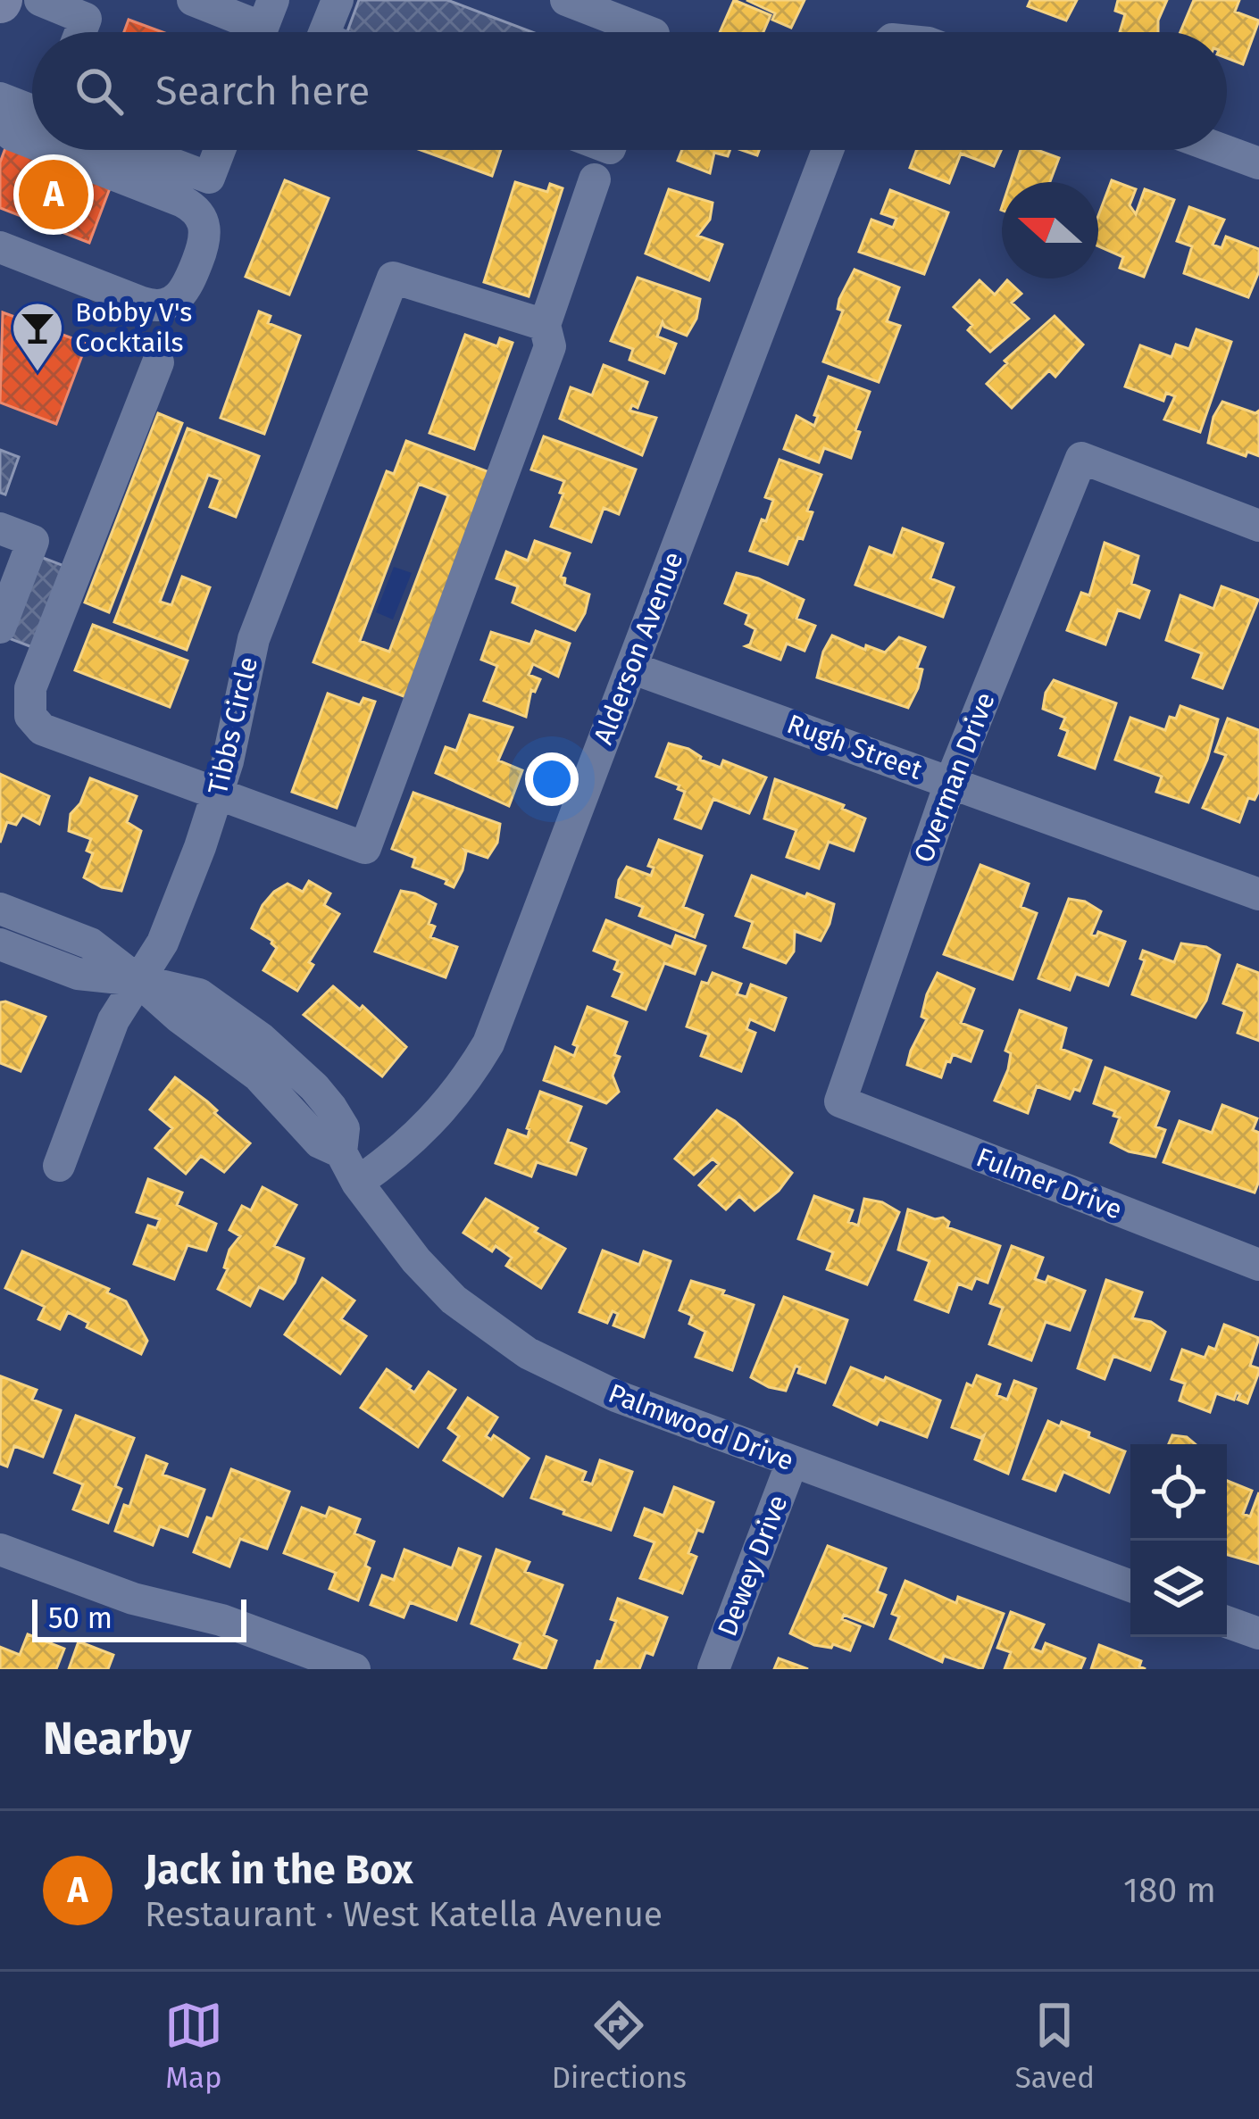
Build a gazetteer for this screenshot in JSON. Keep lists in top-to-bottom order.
{
  "streets": {
    "street": [
      "Alderson Avenue",
      "Tibbs Circle",
      "Rugh Street",
      "Overman Drive",
      "Fulmer Drive",
      "Palmwood Drive",
      "Dewey Drive"
    ]
  },
  "crossings": [
    ["Alderson Avenue", "Rugh Street"],
    ["Alderson Avenue", "Palmwood Drive"],
    ["Tibbs Circle", "Palmwood Drive"],
    ["Rugh Street", "Overman Drive"],
    ["Overman Drive", "Fulmer Drive"],
    ["Palmwood Drive", "Dewey Drive"]
  ],
  "places": {
    "bar": ["Bobby V's Cocktails"]
  },
  "scale_bar": "50 m",
  "north": "left",
  "page": {
    "search": "Search here",
    "pins": "A",
    "scale": "50 m",
    "heading": "Nearby",
    "list": [
      {
        "mark": "A",
        "name": "Jack in the Box",
        "note": "Restaurant · West Katella Avenue",
        "value": "180 m"
      }
    ],
    "nav": ["Map", "Directions", "Saved"]
  }
}
